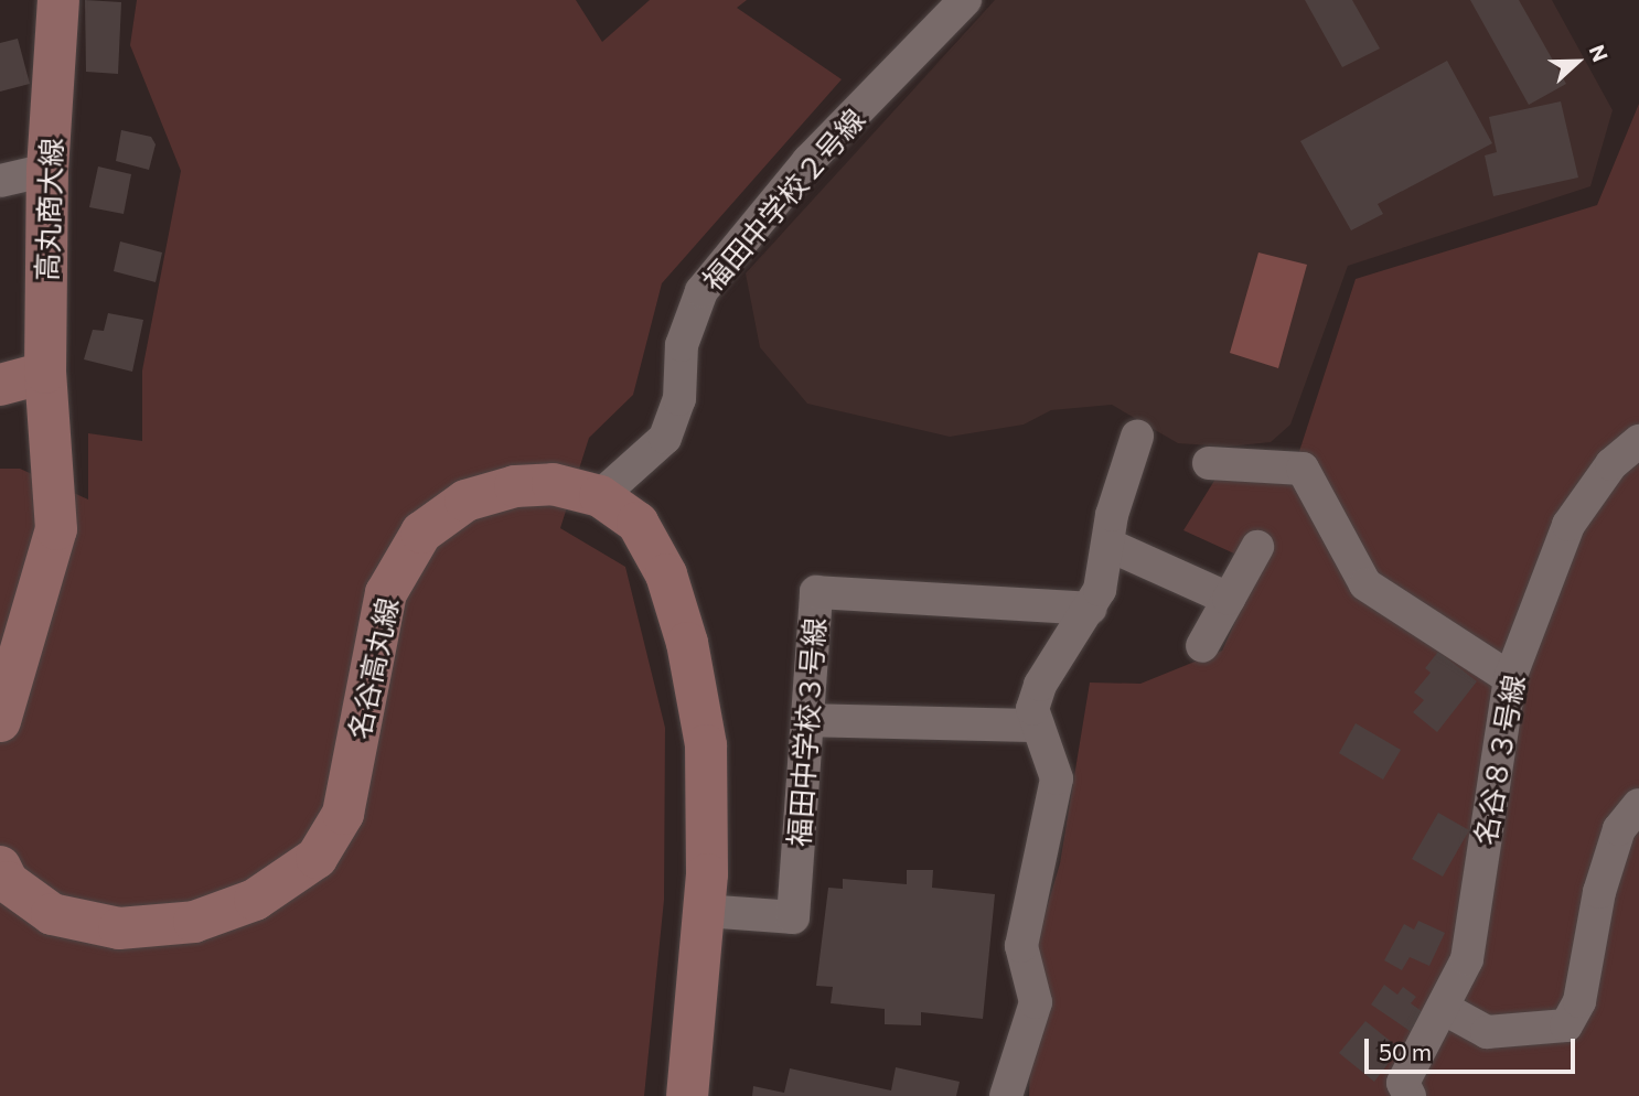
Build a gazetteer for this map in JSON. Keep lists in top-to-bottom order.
{
  "streets": {
    "street": [
      "福田中学校２号線",
      "高丸商大線",
      "名谷高丸線",
      "福田中学校３号線",
      "名谷８３号線"
    ]
  },
  "crossings": [
    ["福田中学校２号線", "名谷高丸線"],
    ["名谷高丸線", "福田中学校３号線"]
  ],
  "scale_bar": "50 m",
  "north": "right"
}
